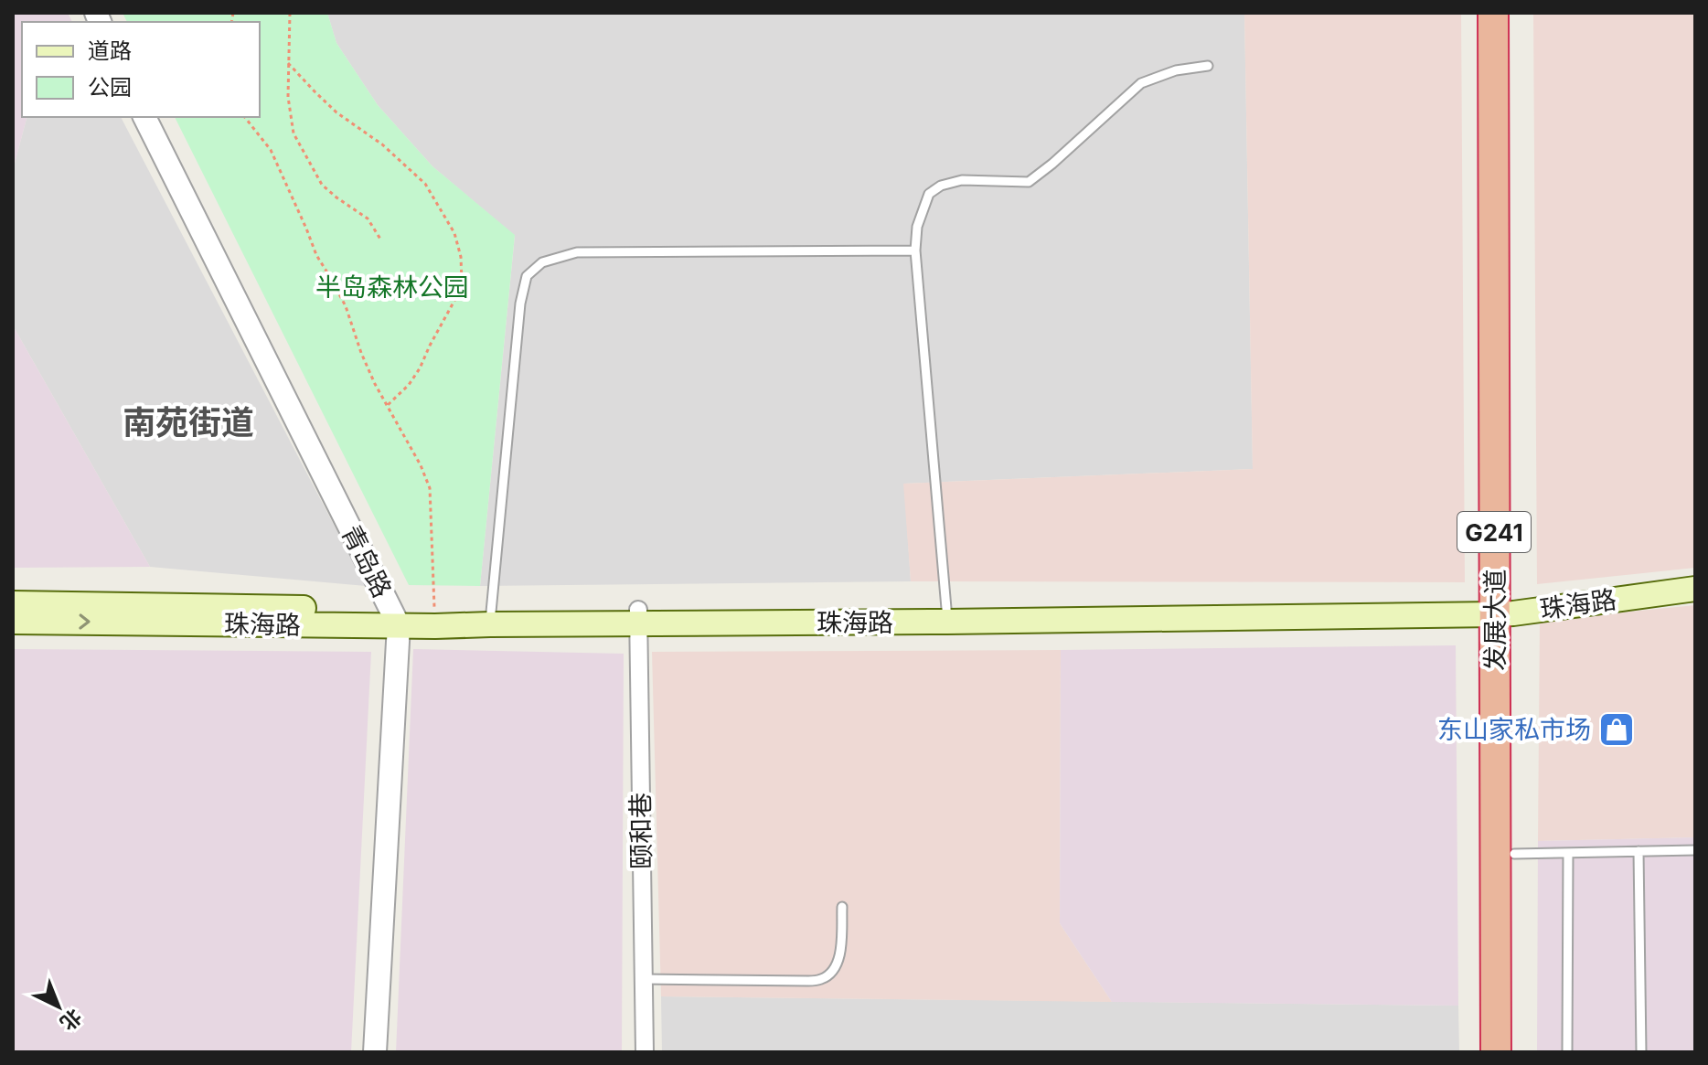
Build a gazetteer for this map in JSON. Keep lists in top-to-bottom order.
{
  "streets": {
    "highway": ["G241", "发展大道"],
    "main road": ["珠海路"],
    "street": ["青岛路", "颐和巷"]
  },
  "crossings": [
    ["青岛路", "珠海路"],
    ["珠海路", "发展大道"],
    ["珠海路", "颐和巷"]
  ],
  "districts": ["南苑街道"],
  "parks": ["半岛森林公园"],
  "places": {
    "shop": ["东山家私市场"]
  },
  "legend": ["道路", "公园"],
  "north": "bottom right"
}
